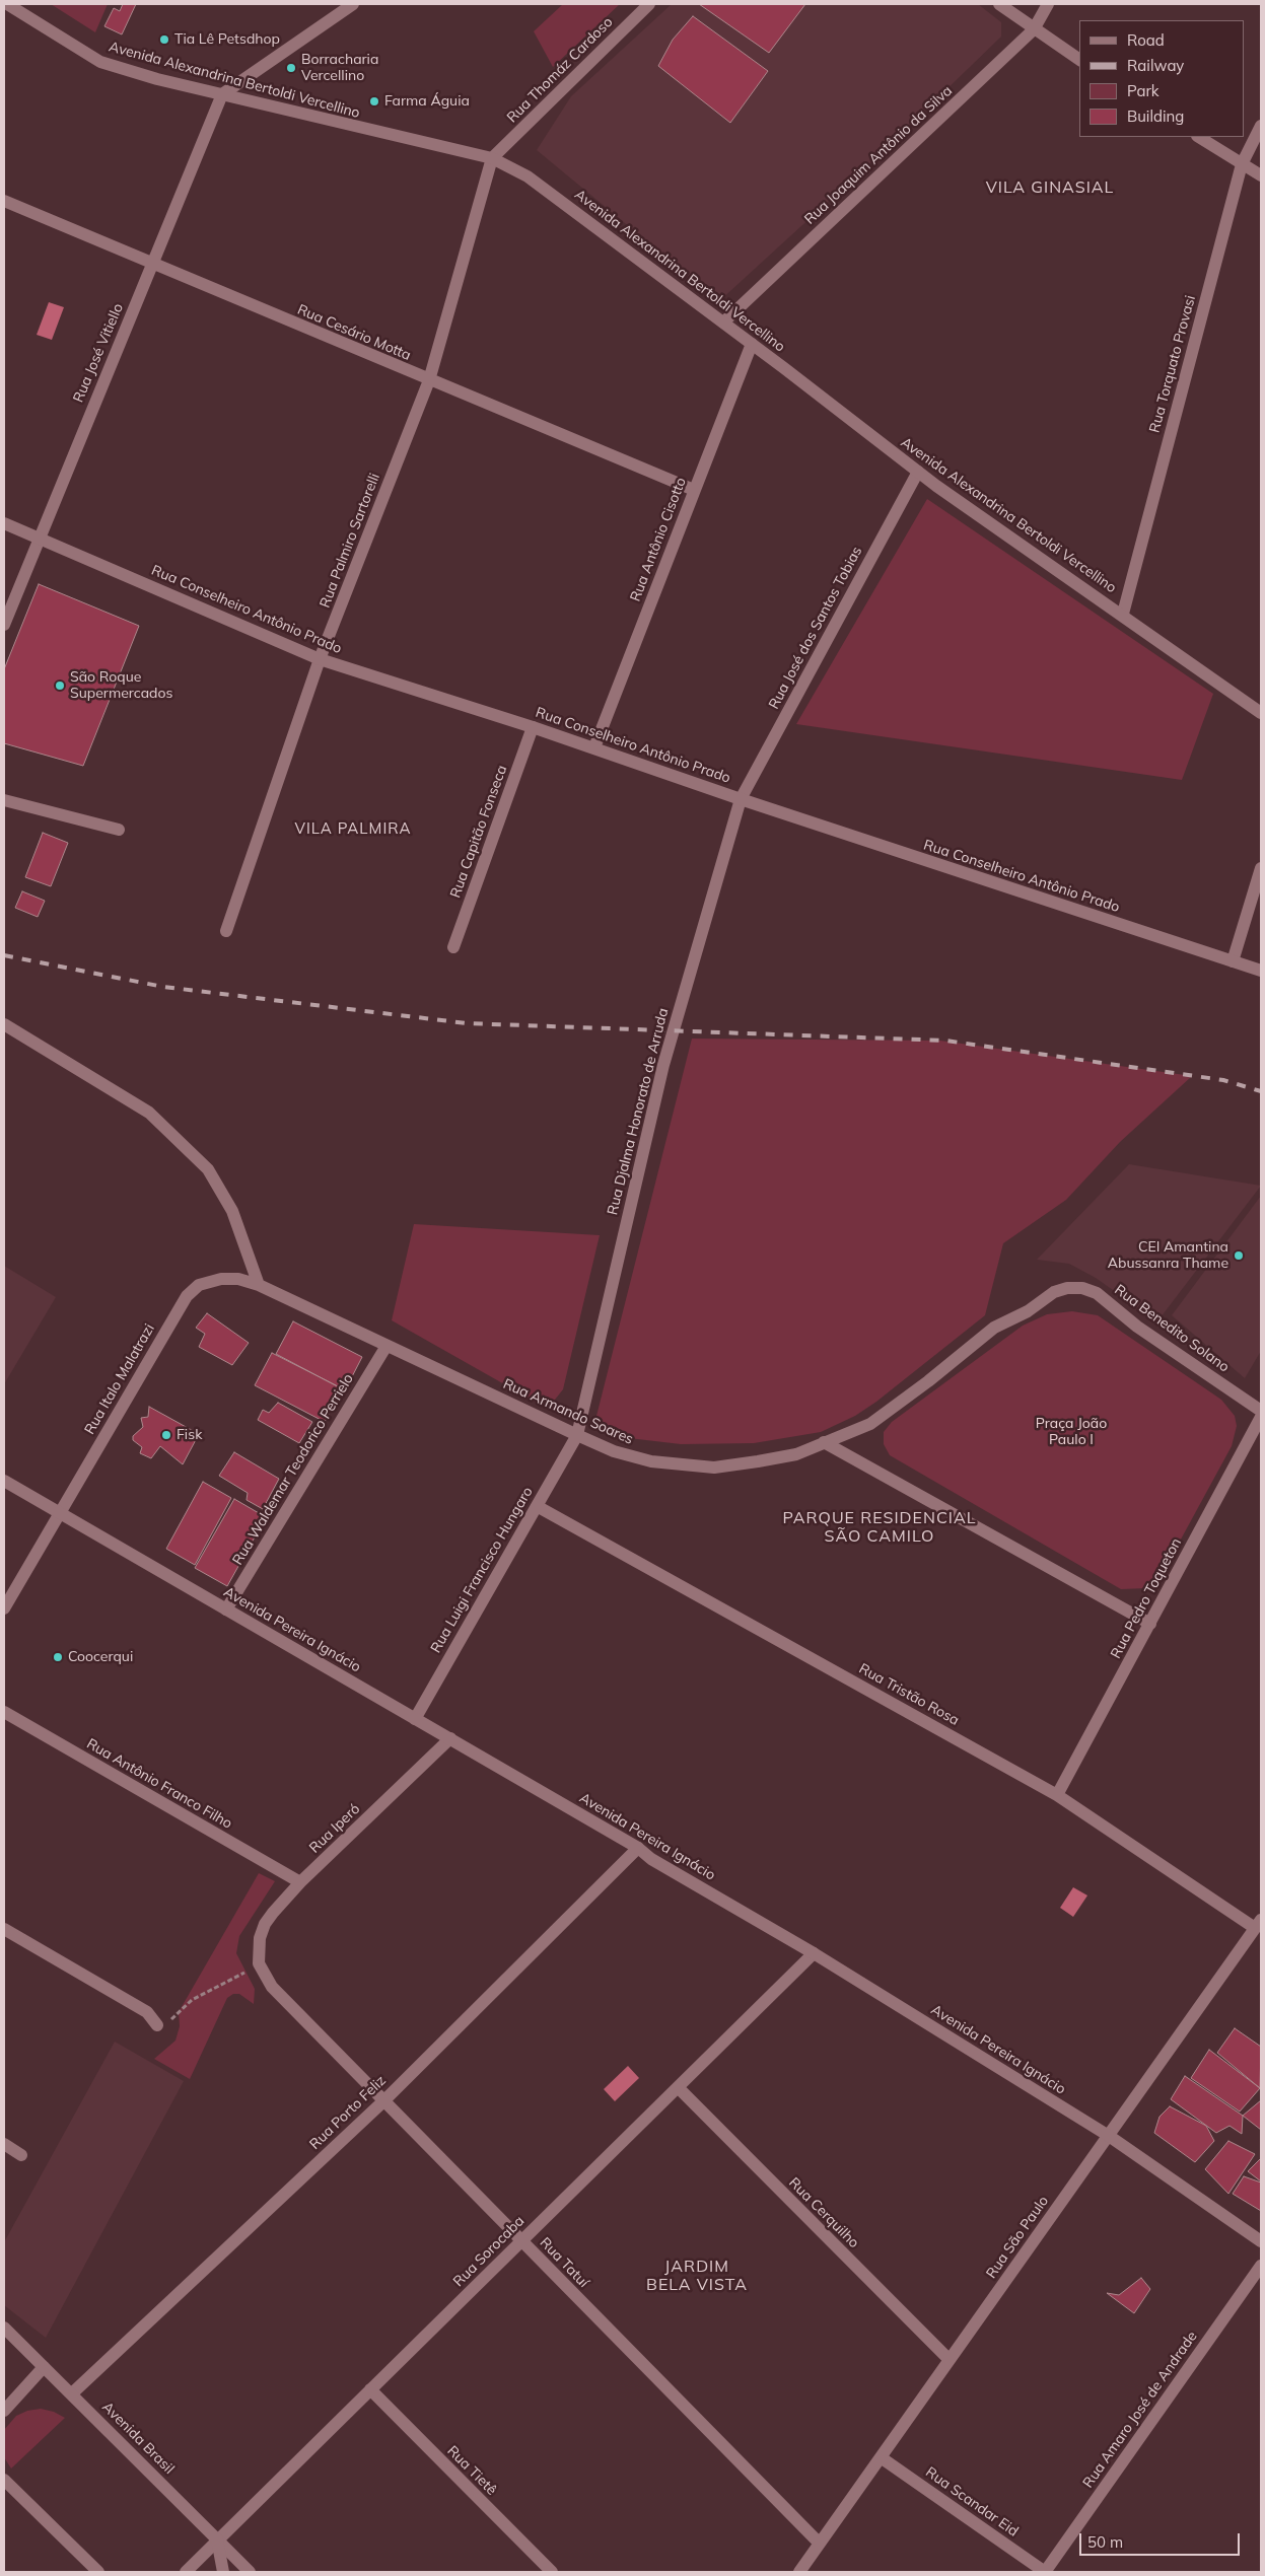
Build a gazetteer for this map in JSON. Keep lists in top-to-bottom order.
{
  "streets": {
    "street": [
      "Rua Thomáz Cardoso",
      "Avenida Alexandrina Bertoldi Vercellino",
      "Rua Joaquim Antônio da Silva",
      "Rua Cesário Motta",
      "Rua José Vitiello",
      "Rua Torquato Provasi",
      "Rua Antônio Cisotto",
      "Rua Palmiro Sartorelli",
      "Rua Conselheiro Antônio Prado",
      "Rua José dos Santos Tobias",
      "Rua Capitão Fonseca",
      "Rua Djalma Honorato de Arruda",
      "Rua Benedito Solano",
      "Rua Italo Malatrazi",
      "Rua Armando Soares",
      "Rua Waldemar Teodorico Perrielo",
      "Rua Luigi Francisco Hungaro",
      "Rua Pedro Toqueton",
      "Avenida Pereira Ignácio",
      "Rua Tristão Rosa",
      "Rua Antônio Franco Filho",
      "Rua Iperó",
      "Rua Porto Feliz",
      "Rua Cerquilho",
      "Rua São Paulo",
      "Rua Sorocaba",
      "Rua Tatuí",
      "Rua Amaro José de Andrade",
      "Avenida Brasil",
      "Rua Tietê",
      "Rua Scandar Eid"
    ]
  },
  "crossings": [
    ["Rua Thomáz Cardoso", "Avenida Alexandrina Bertoldi Vercellino"],
    ["Rua Thomáz Cardoso", "Rua Palmiro Sartorelli"],
    ["Avenida Alexandrina Bertoldi Vercellino", "Rua Joaquim Antônio da Silva"],
    ["Avenida Alexandrina Bertoldi Vercellino", "Rua José Vitiello"],
    ["Avenida Alexandrina Bertoldi Vercellino", "Rua Torquato Provasi"],
    ["Avenida Alexandrina Bertoldi Vercellino", "Rua Antônio Cisotto"],
    ["Avenida Alexandrina Bertoldi Vercellino", "Rua Palmiro Sartorelli"],
    ["Avenida Alexandrina Bertoldi Vercellino", "Rua José dos Santos Tobias"],
    ["Rua Cesário Motta", "Rua José Vitiello"],
    ["Rua Cesário Motta", "Rua Antônio Cisotto"],
    ["Rua Cesário Motta", "Rua Palmiro Sartorelli"],
    ["Rua José Vitiello", "Rua Conselheiro Antônio Prado"],
    ["Rua Antônio Cisotto", "Rua Conselheiro Antônio Prado"],
    ["Rua Palmiro Sartorelli", "Rua Conselheiro Antônio Prado"],
    ["Rua Conselheiro Antônio Prado", "Rua José dos Santos Tobias"],
    ["Rua Conselheiro Antônio Prado", "Rua Capitão Fonseca"],
    ["Rua Conselheiro Antônio Prado", "Rua Djalma Honorato de Arruda"],
    ["Rua José dos Santos Tobias", "Rua Djalma Honorato de Arruda"],
    ["Rua Djalma Honorato de Arruda", "Rua Armando Soares"],
    ["Rua Djalma Honorato de Arruda", "Rua Luigi Francisco Hungaro"],
    ["Rua Benedito Solano", "Rua Armando Soares"],
    ["Rua Italo Malatrazi", "Rua Armando Soares"],
    ["Rua Italo Malatrazi", "Avenida Pereira Ignácio"],
    ["Rua Armando Soares", "Rua Waldemar Teodorico Perrielo"],
    ["Rua Armando Soares", "Rua Luigi Francisco Hungaro"],
    ["Rua Waldemar Teodorico Perrielo", "Avenida Pereira Ignácio"],
    ["Rua Luigi Francisco Hungaro", "Avenida Pereira Ignácio"],
    ["Rua Luigi Francisco Hungaro", "Rua Tristão Rosa"],
    ["Rua Pedro Toqueton", "Rua Tristão Rosa"],
    ["Avenida Pereira Ignácio", "Rua Iperó"],
    ["Avenida Pereira Ignácio", "Rua Porto Feliz"],
    ["Avenida Pereira Ignácio", "Rua São Paulo"],
    ["Avenida Pereira Ignácio", "Rua Sorocaba"],
    ["Rua Tristão Rosa", "Rua São Paulo"],
    ["Rua Antônio Franco Filho", "Rua Iperó"],
    ["Rua Iperó", "Rua Tatuí"],
    ["Rua Porto Feliz", "Rua Tatuí"],
    ["Rua Porto Feliz", "Avenida Brasil"],
    ["Rua Cerquilho", "Rua São Paulo"],
    ["Rua Cerquilho", "Rua Sorocaba"],
    ["Rua São Paulo", "Rua Tatuí"],
    ["Rua São Paulo", "Rua Scandar Eid"],
    ["Rua Sorocaba", "Rua Tatuí"],
    ["Rua Sorocaba", "Avenida Brasil"],
    ["Rua Sorocaba", "Rua Tietê"],
    ["Rua Amaro José de Andrade", "Rua Scandar Eid"]
  ],
  "districts": [
    "VILA GINASIAL",
    "VILA PALMIRA",
    "PARQUE RESIDENCIAL SÃO CAMILO",
    "JARDIM BELA VISTA"
  ],
  "parks": ["Praça João Paulo I"],
  "places": [
    "Tia Lê Petsdhop",
    "Borracharia Vercellino",
    "Farma Águia",
    "São Roque Supermercados",
    "CEI Amantina Abussanra Thame",
    "Fisk",
    "Coocerqui"
  ],
  "legend": [
    "Road",
    "Railway",
    "Park",
    "Building"
  ],
  "scale_bar": "50 m"
}
